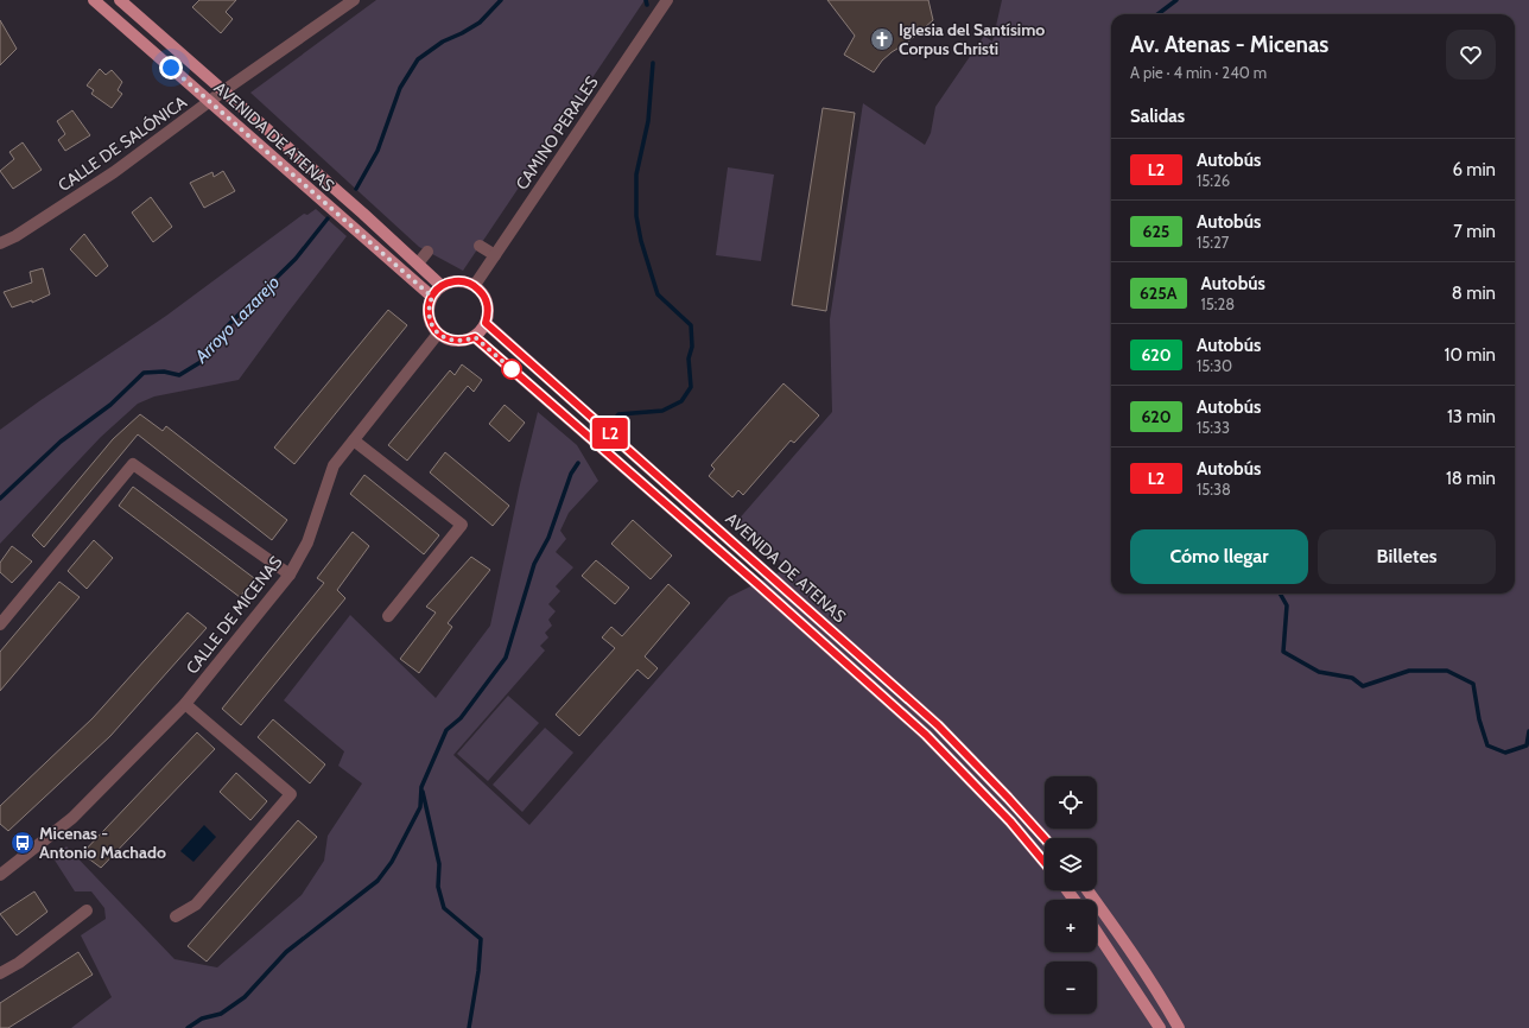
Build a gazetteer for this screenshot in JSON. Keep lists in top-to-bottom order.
{
  "streets": {
    "main road": ["AVENIDA DE ATENAS"],
    "street": ["CAMINO PERALES", "CALLE DE SALÓNICA", "CALLE DE MICENAS"]
  },
  "crossings": [
    ["CAMINO PERALES", "AVENIDA DE ATENAS"],
    ["CAMINO PERALES", "CALLE DE MICENAS"],
    ["AVENIDA DE ATENAS", "CALLE DE SALÓNICA"],
    ["AVENIDA DE ATENAS", "CALLE DE MICENAS"]
  ],
  "water": ["Arroyo Lazarejo"],
  "places": {
    "church": ["Iglesia del Santísimo Corpus Christi"],
    "bus stop": ["Micenas - Antonio Machado"]
  },
  "lines": ["bus line L2"],
  "page": {
    "on_map": "L2",
    "heading": [
      ["Av. Atenas - Micenas", "A pie · 4 min · 240 m"],
      "Salidas"
    ],
    "list": [
      {
        "mark": "L2",
        "name": "Autobús",
        "note": "15:26",
        "value": "6 min"
      },
      {
        "mark": "625",
        "name": "Autobús",
        "note": "15:27",
        "value": "7 min"
      },
      {
        "mark": "625A",
        "name": "Autobús",
        "note": "15:28",
        "value": "8 min"
      },
      {
        "mark": "620",
        "name": "Autobús",
        "note": "15:30",
        "value": "10 min"
      },
      {
        "mark": "620",
        "name": "Autobús",
        "note": "15:33",
        "value": "13 min"
      },
      {
        "mark": "L2",
        "name": "Autobús",
        "note": "15:38",
        "value": "18 min"
      }
    ],
    "buttons": ["Cómo llegar", "Billetes"],
    "map_buttons": ["+", "−"]
  }
}
